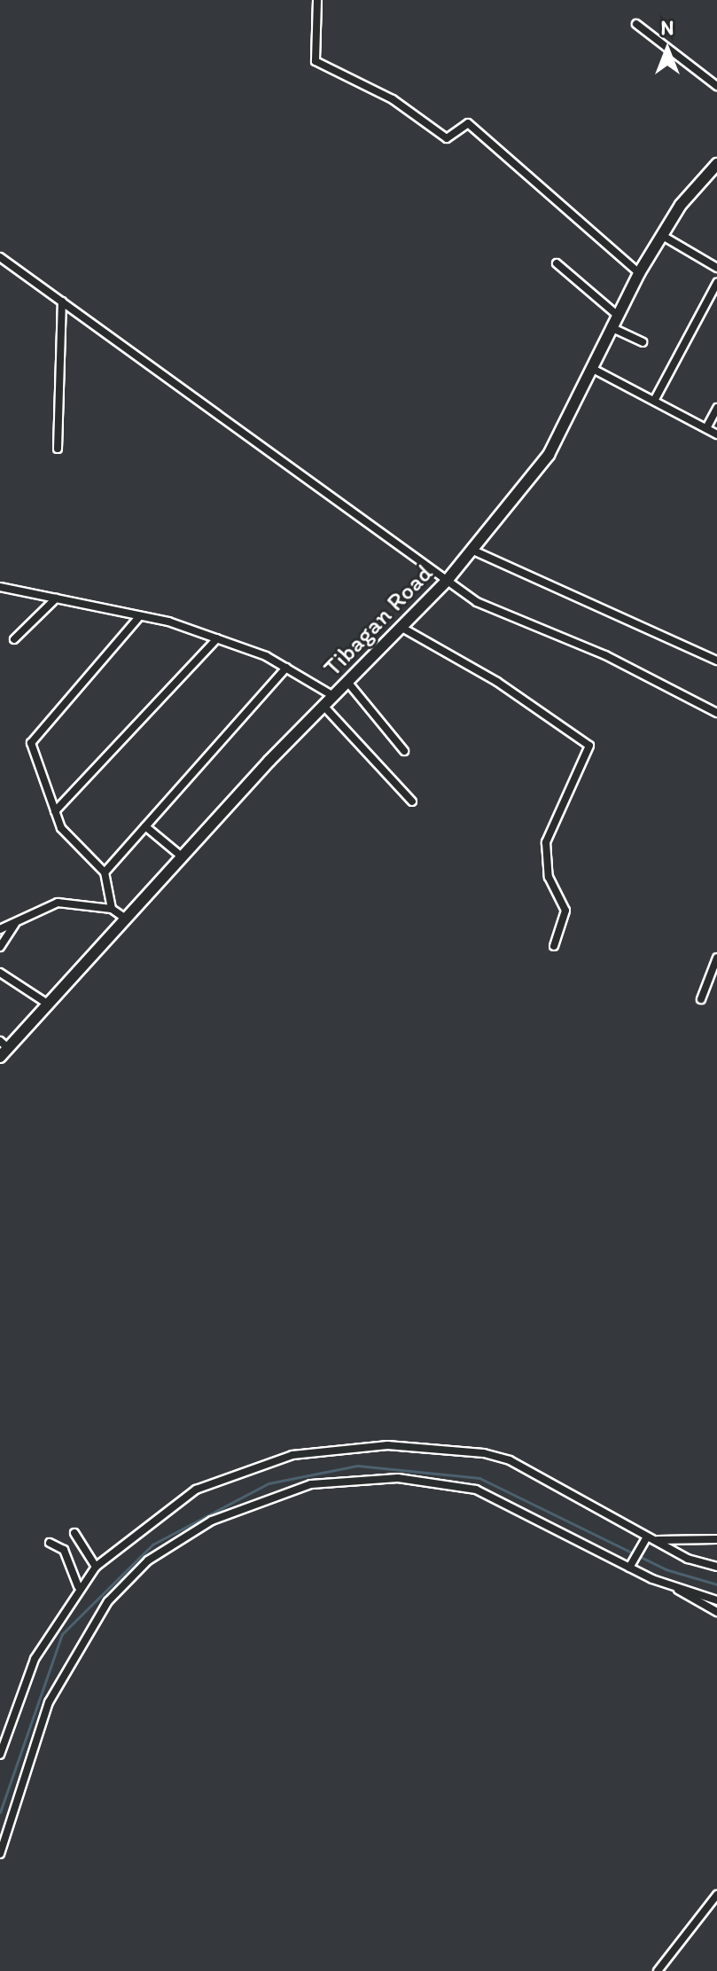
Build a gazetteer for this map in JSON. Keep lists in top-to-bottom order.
{
  "streets": {
    "main road": ["Tibagan Road"]
  },
  "north": "top"
}
